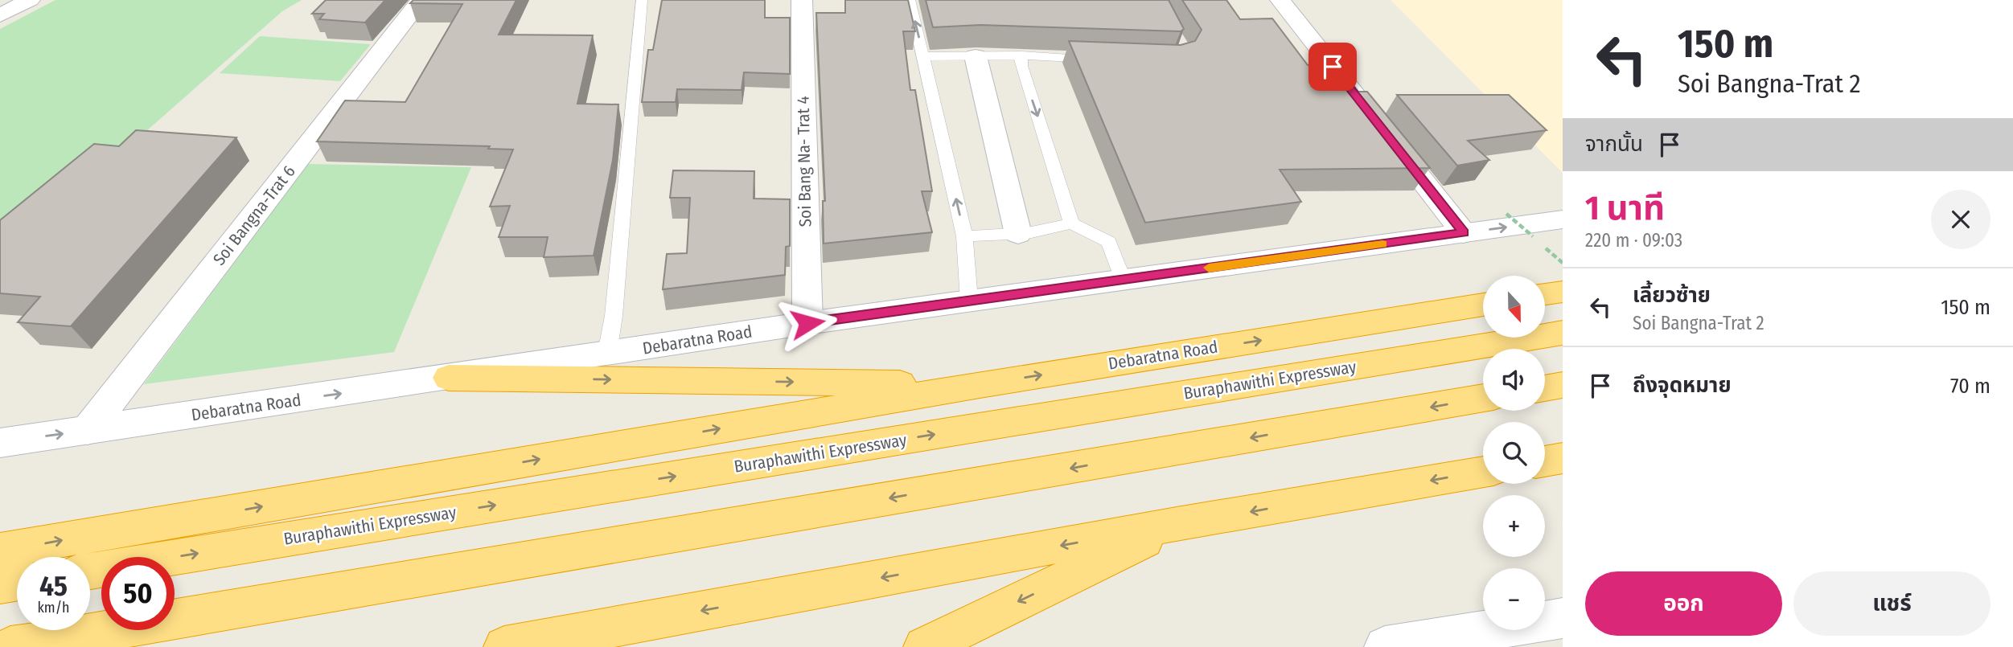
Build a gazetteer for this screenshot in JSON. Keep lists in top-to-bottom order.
{
  "streets": {
    "highway": ["Debaratna Road", "Buraphawithi Expressway"],
    "street": ["Soi Bang Na- Trat 4", "Soi Bangna-Trat 6"]
  },
  "crossings": [
    ["Soi Bang Na- Trat 4", "Debaratna Road"],
    ["Soi Bangna-Trat 6", "Debaratna Road"]
  ],
  "north": "bottom",
  "page": {
    "turn": ["150 m", "Soi Bangna-Trat 2"],
    "then": "จากนั้น",
    "heading": ["1 นาที", "220 m · 09:03"],
    "list": [
      {
        "name": "เลี้ยวซ้าย",
        "note": "Soi Bangna-Trat 2",
        "value": "150 m"
      },
      {
        "name": "ถึงจุดหมาย",
        "value": "70 m"
      }
    ],
    "map_buttons": ["+", "−"],
    "speed": "45 km/h",
    "limit": "50",
    "buttons": ["ออก", "แชร์"]
  }
}
